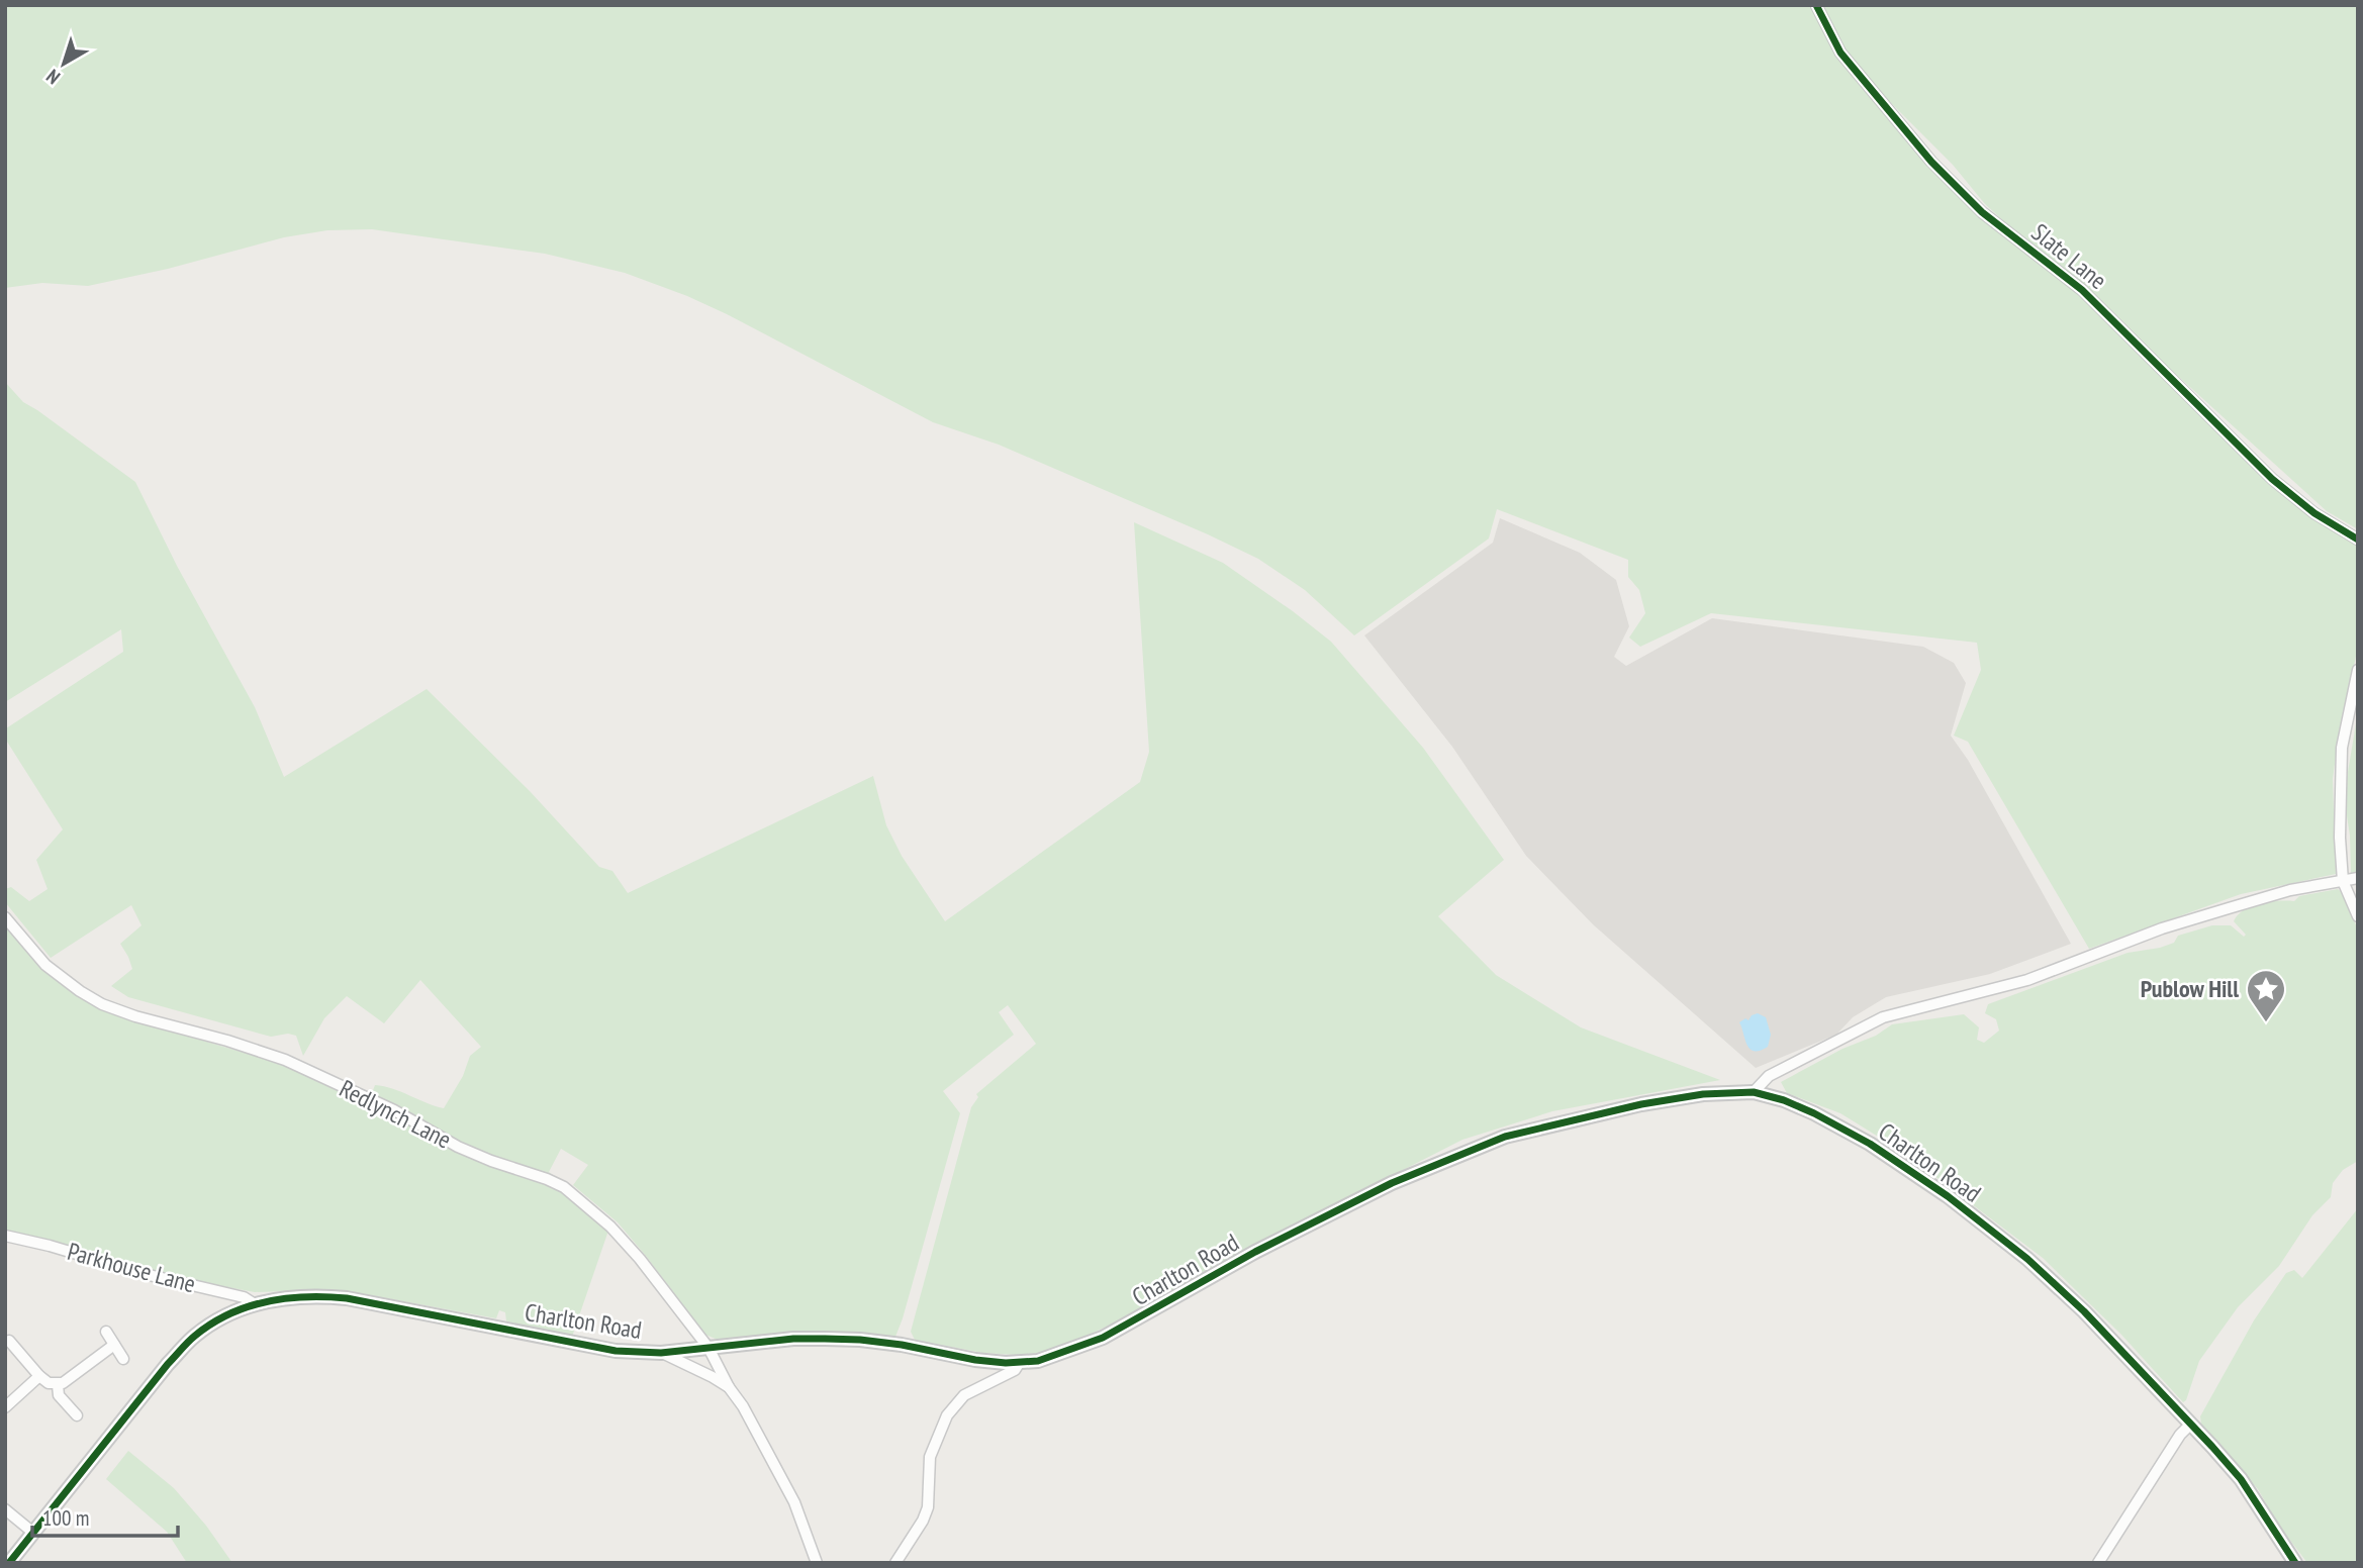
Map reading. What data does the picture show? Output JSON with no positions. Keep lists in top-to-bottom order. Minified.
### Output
{"streets":{"street":["Slate Lane","Redlynch Lane","Charlton Road","Parkhouse Lane"]},"crossings":[["Redlynch Lane","Charlton Road"],["Charlton Road","Parkhouse Lane"]],"places":{"place":["Publow Hill"]},"scale_bar":"100 m","north":"bottom left"}
